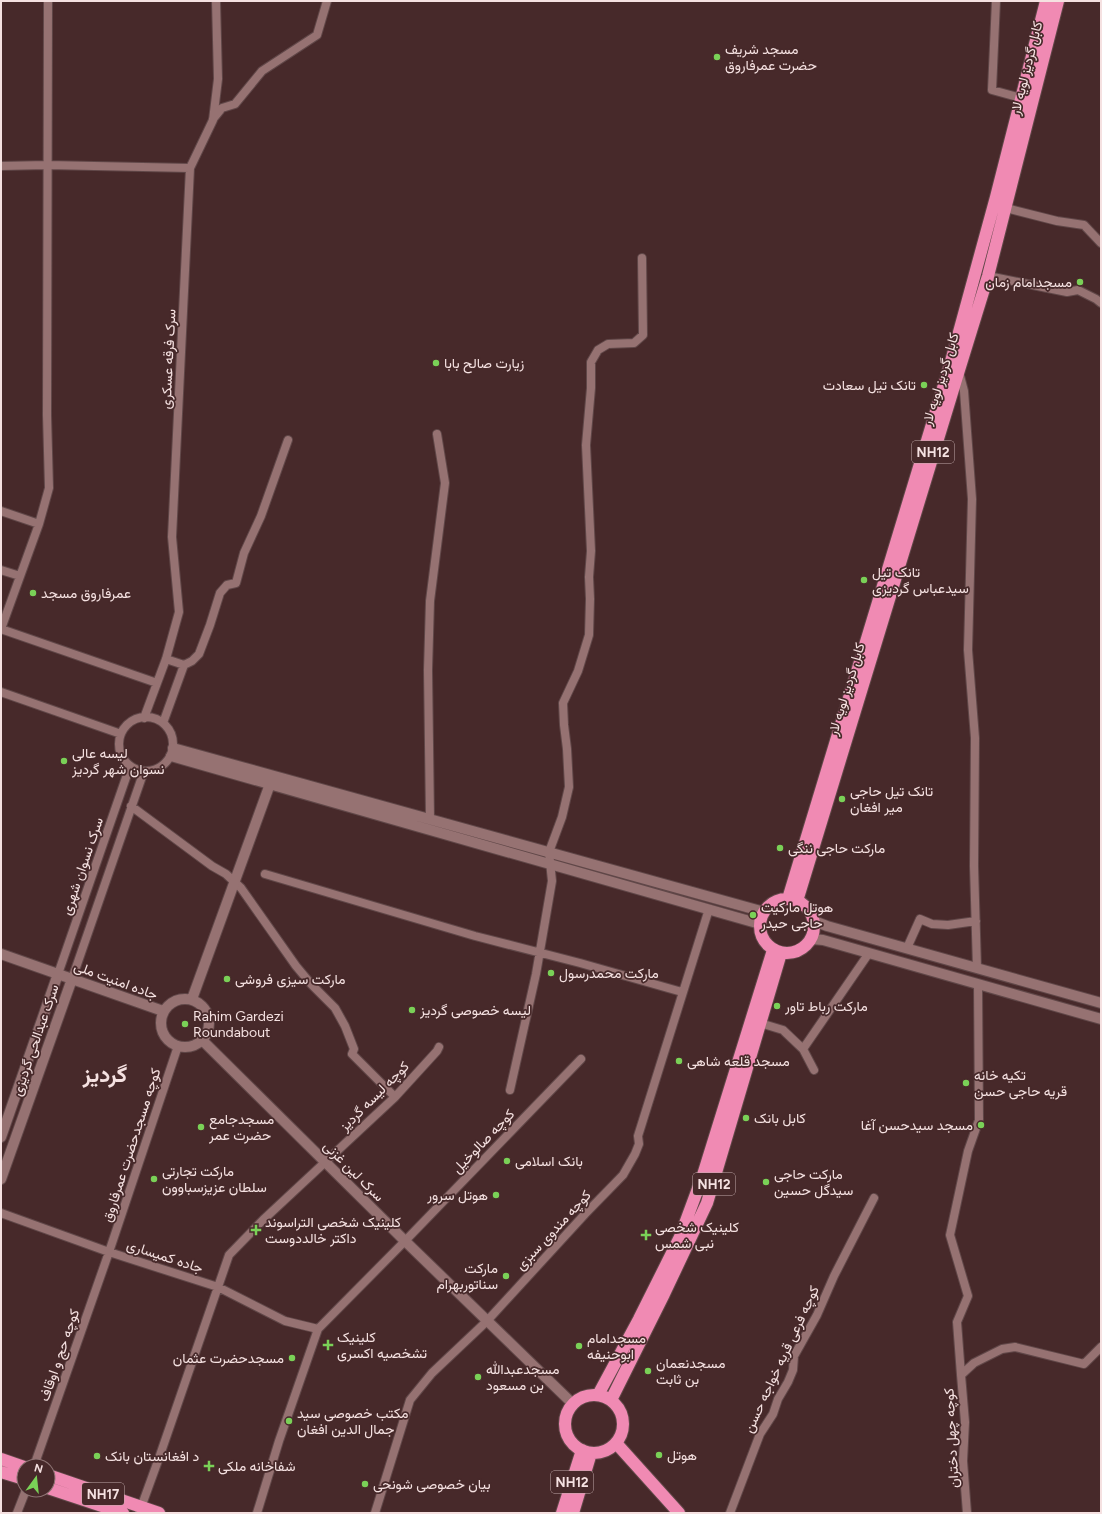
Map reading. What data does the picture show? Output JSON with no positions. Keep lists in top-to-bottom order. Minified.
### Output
{"streets":{"highway":["کابل گردیز لویه لار","NH12","NH17"],"street":["سرک فرقه عسکری","سرک نسوان شهری","جاده امنیت ملی","سرک عبدالحی گردیزی","کوچه لیسه گردیز","کوچه صالوخیل","کوچه مسجدحضرت عمرفاروق","سرک لین غزنی","کوچه مندوی سبزی","جاده کمیساری","کوچه حج و اوقاف","کوچه فرعی قریه خواجه حسن","کوچه چهل دختران"]},"crossings":[["کابل گردیز لویه لار","NH12"],["سرک فرقه عسکری","سرک نسوان شهری"],["NH12","سرک لین غزنی"],["سرک نسوان شهری","جاده امنیت ملی"],["سرک نسوان شهری","سرک عبدالحی گردیزی"],["جاده امنیت ملی","سرک عبدالحی گردیزی"],["جاده امنیت ملی","کوچه مسجدحضرت عمرفاروق"],["جاده امنیت ملی","سرک لین غزنی"],["کوچه لیسه گردیز","سرک لین غزنی"],["کوچه لیسه گردیز","جاده کمیساری"],["کوچه لیسه گردیز","NH17"],["کوچه صالوخیل","سرک لین غزنی"],["کوچه صالوخیل","جاده کمیساری"],["کوچه مسجدحضرت عمرفاروق","سرک لین غزنی"],["کوچه مسجدحضرت عمرفاروق","جاده کمیساری"],["کوچه مسجدحضرت عمرفاروق","کوچه حج و اوقاف"],["سرک لین غزنی","کوچه مندوی سبزی"],["جاده کمیساری","کوچه حج و اوقاف"]],"districts":["گردیز"],"places":{"other":["مسجد شریف حضرت عمرفاروق","مسجدامام زمان","زیارت صالح بابا","تانک تیل سعادت","تانک تیل سیدعباس گردیزی","عمرفاروق مسجد","لیسه عالی نسوان شهر گردیز","تانک تیل حاجی میر افغان","مارکت حاجی ننگی","هوتل مارکیت حاجی حیدر","مارکت محمدرسول","مارکت سیزی فروشی","مارکت رباط تاور","لیسه خصوصی گردیز","Rahim Gardezi Roundabout","مسجد قلعه شاهی","تکیه خانه قریه حاجی حسن","کابل بانک","مسجد سیدحسن آغا","مسجدجامع حضرت عمر","بانک اسلامی","مارکت تجارتی سلطان عزیزسباوون","مارکت حاجی سیدگل حسین","هوتل سرور","مارکت سناتوربهرام","مسجدامام ابوحنیفه","مسجدحضرت عثمان","مسجدنعمان بن ثابت","مسجدعبدالله بن مسعود","مکتب خصوصی سید جمال الدین افغان","هوتل","د افغانستان بانک","بیان خصوصی شونحی"],"health":["کلینیک شخصی التراسوند داکتر خالددوست","کلینیک شخصی نبی شمس","کلینیک تشخصیه اکسری","شفاخانه ملکی"]},"north":"top"}
